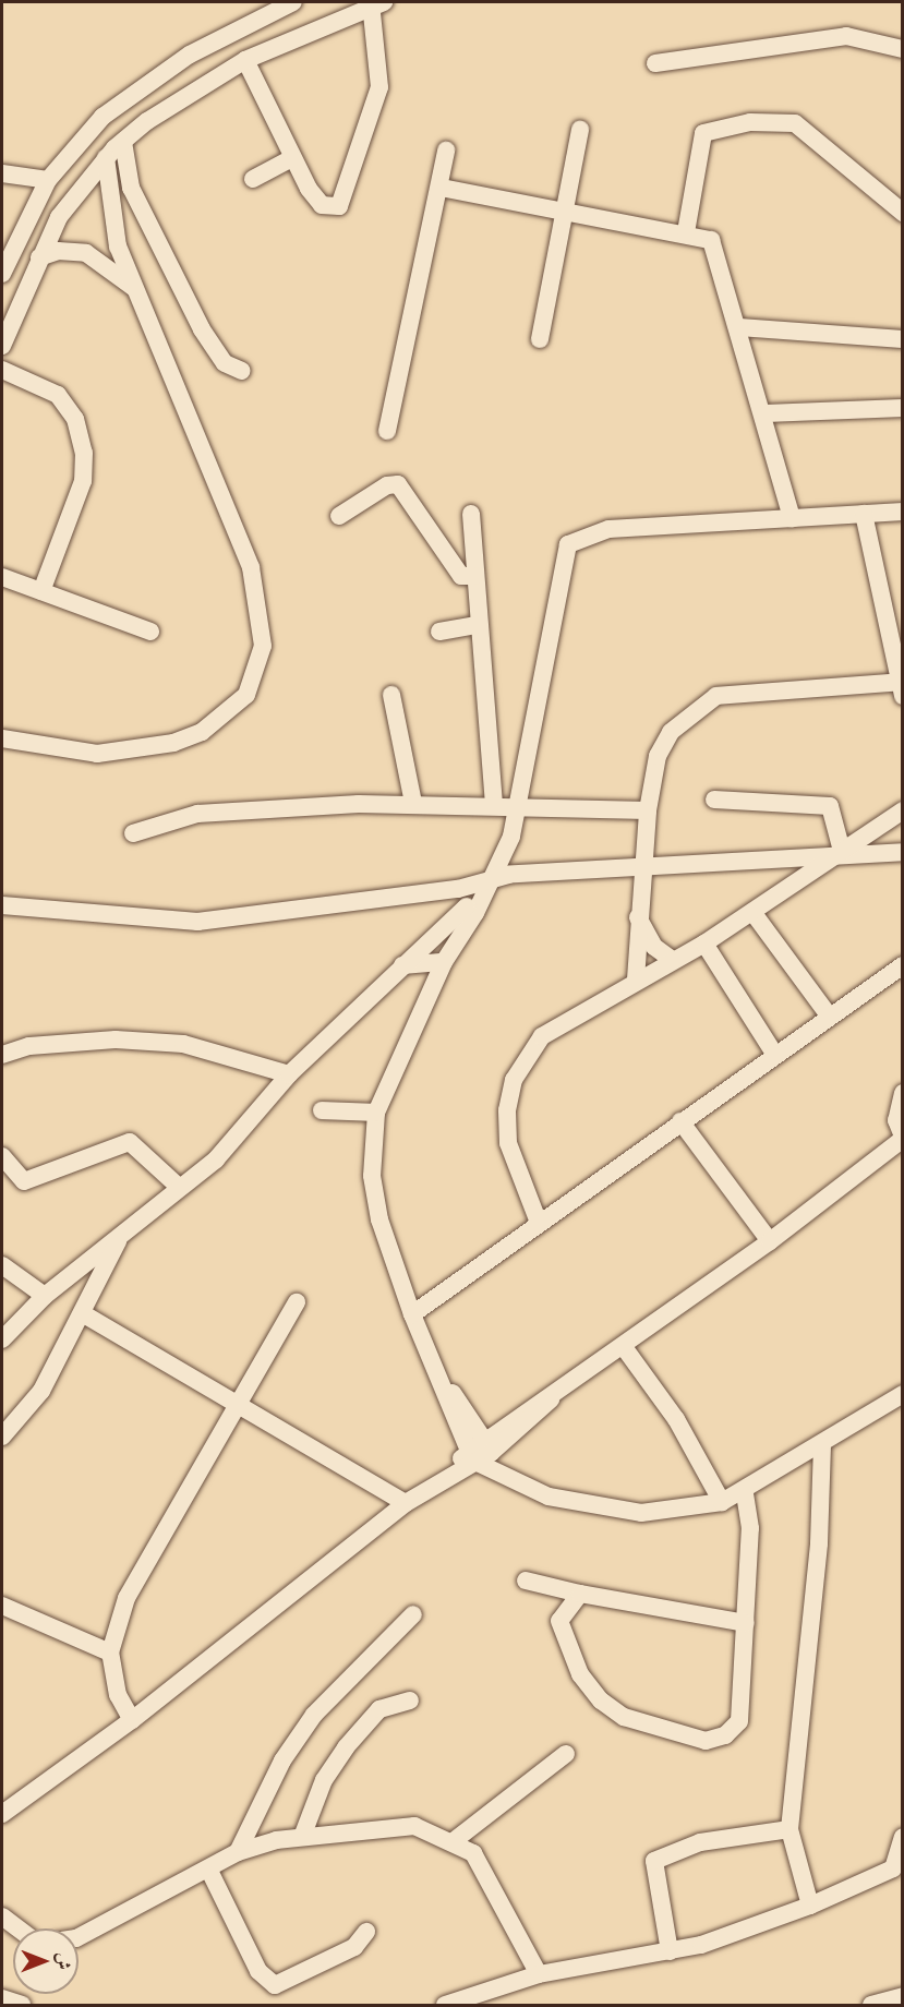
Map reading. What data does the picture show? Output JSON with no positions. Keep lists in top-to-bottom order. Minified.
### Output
{"north":"right"}
